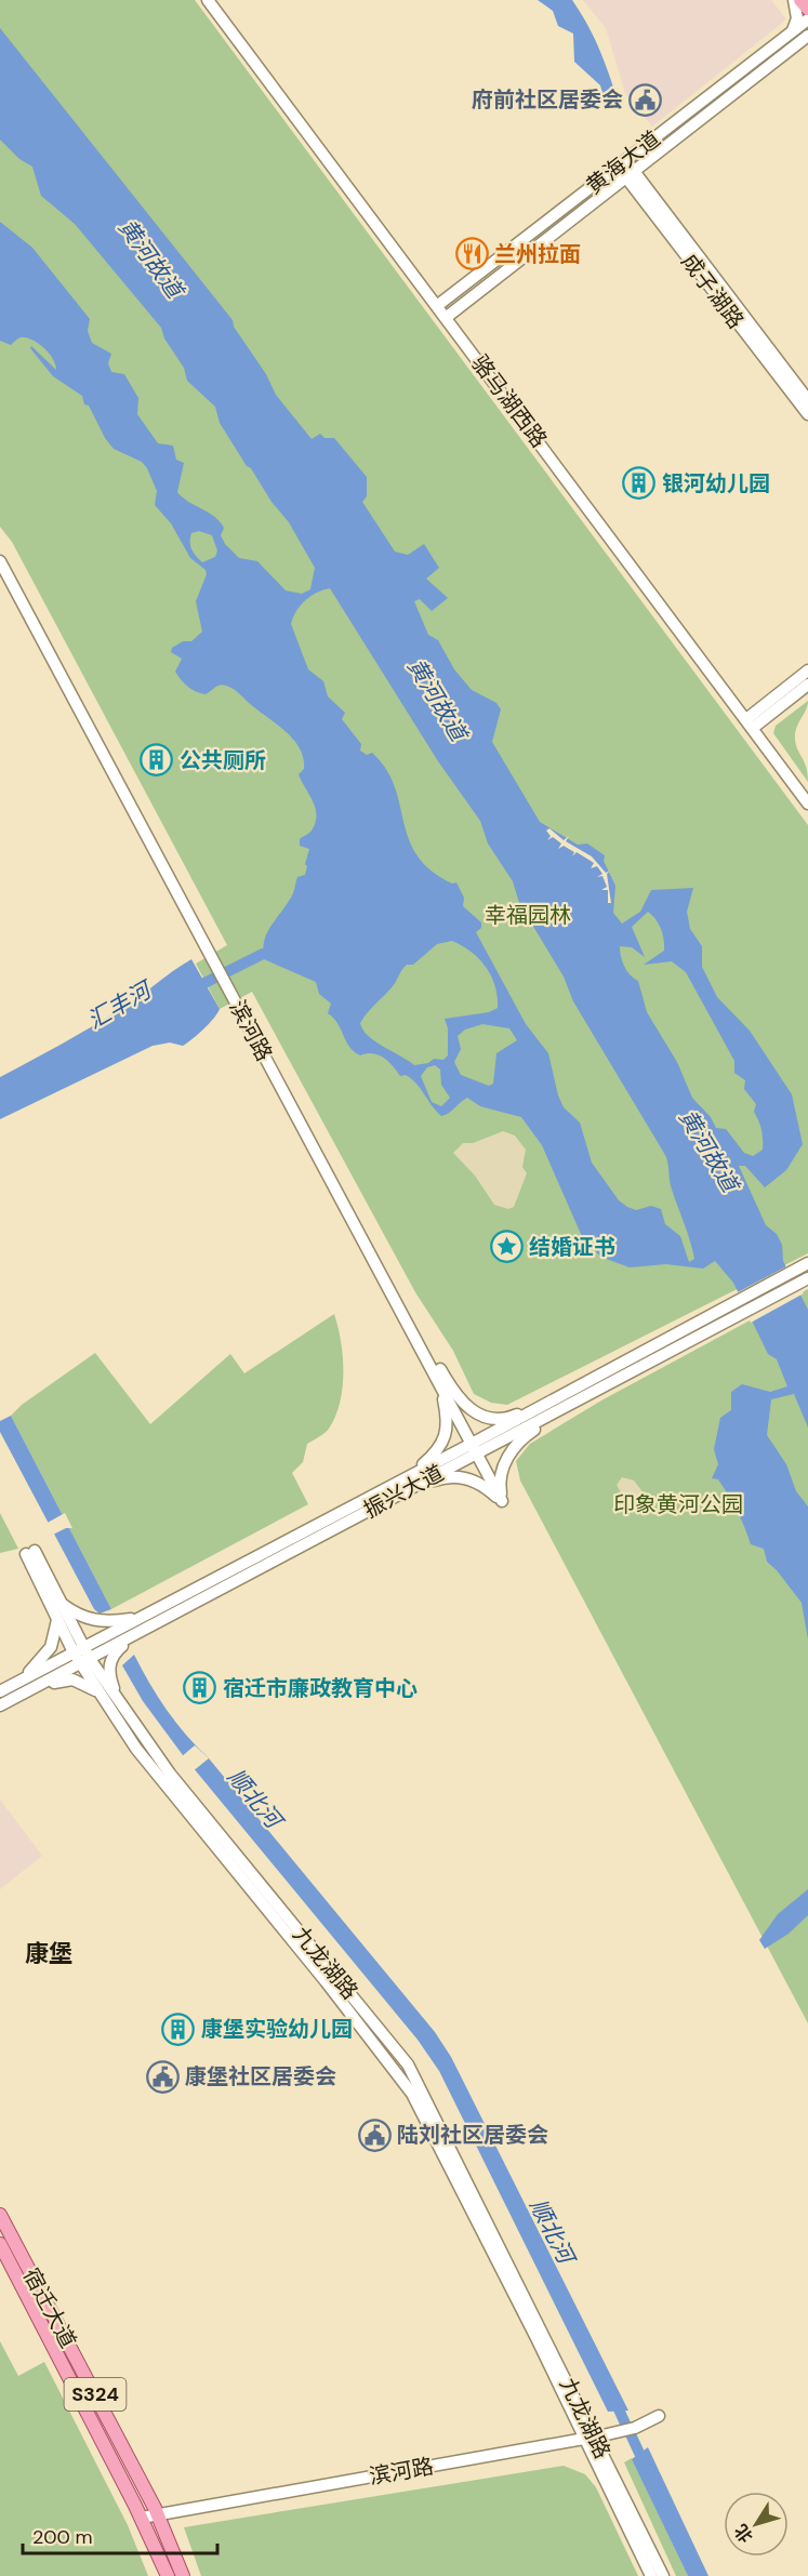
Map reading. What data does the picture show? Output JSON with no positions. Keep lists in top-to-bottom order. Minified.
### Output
{"streets":{"main road":["宿迁大道","S324"],"street":["黄海大道","成子湖路","骆马湖西路","滨河路","振兴大道","九龙湖路"]},"crossings":[["黄海大道","成子湖路"],["黄海大道","骆马湖西路"],["滨河路","振兴大道"],["滨河路","九龙湖路"],["滨河路","宿迁大道"],["振兴大道","九龙湖路"]],"districts":["康堡"],"water":["黄河故道","汇丰河","顺北河"],"parks":["幸福园林","印象黄河公园"],"places":{"public building":["府前社区居委会","康堡社区居委会","陆刘社区居委会"],"restaurant":["兰州拉面"],"building":["银河幼儿园","公共厕所","宿迁市廉政教育中心","康堡实验幼儿园"],"place":["结婚证书"]},"scale_bar":"200 m","north":"bottom left"}
